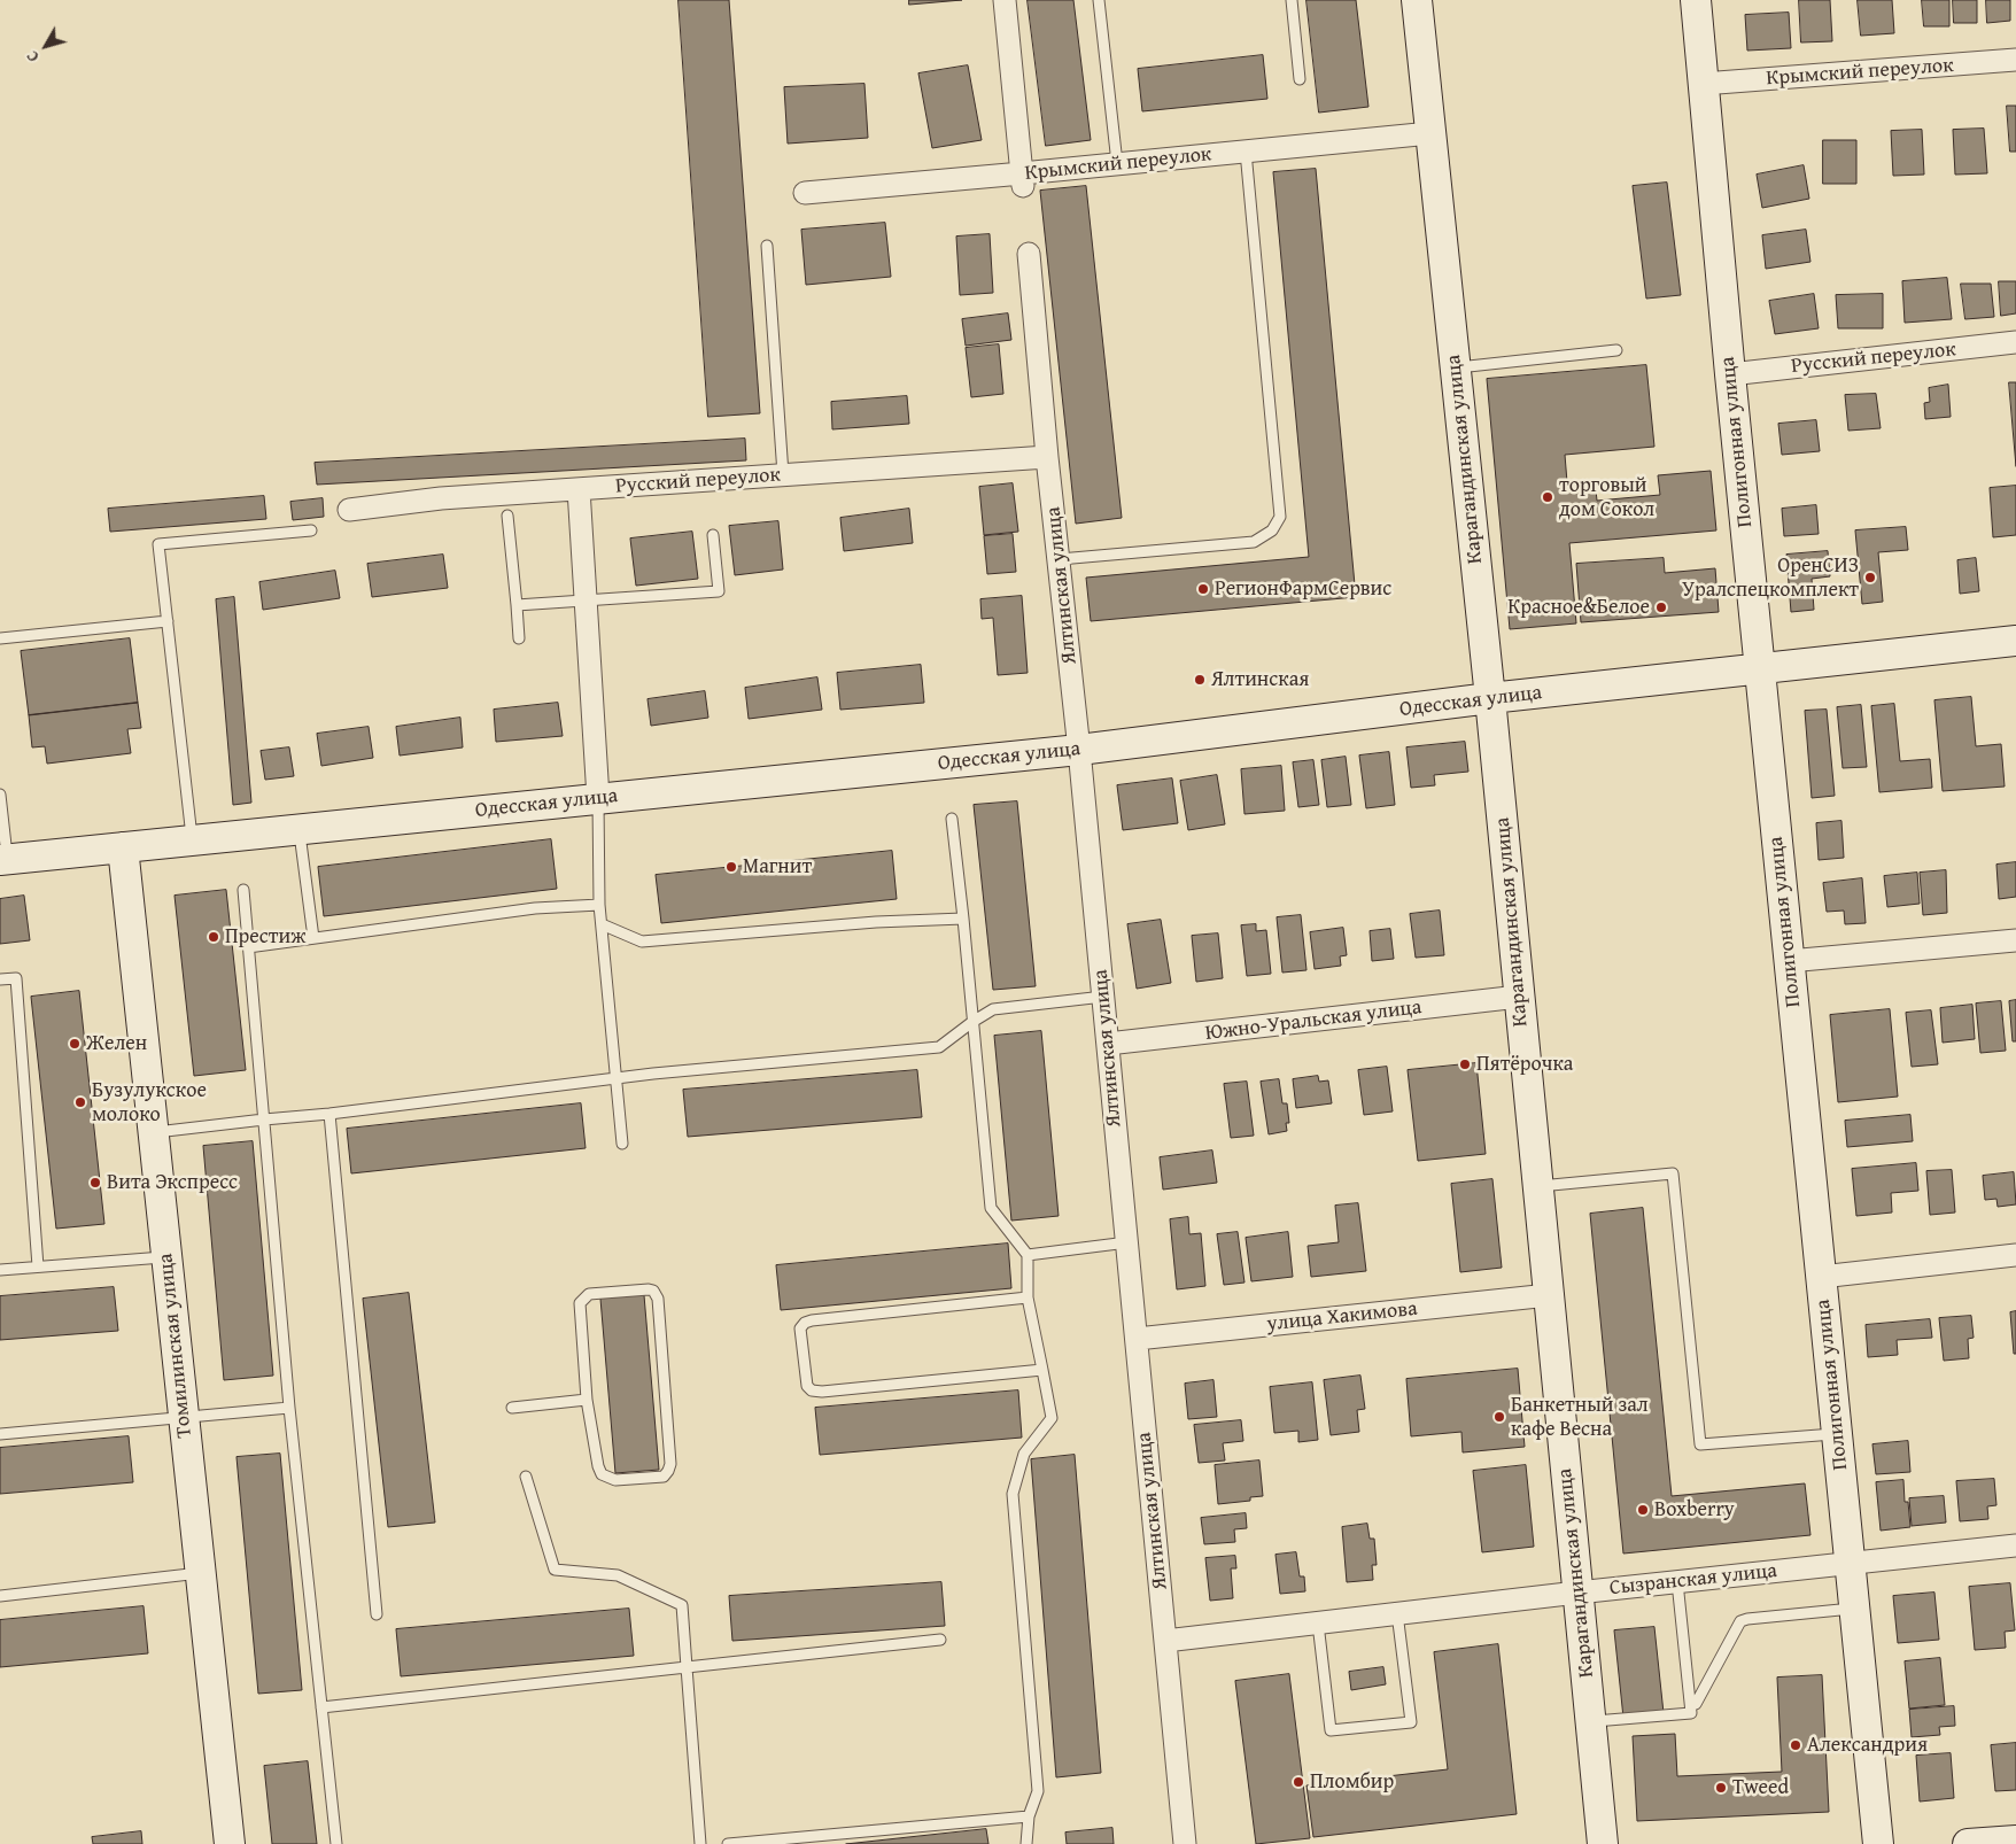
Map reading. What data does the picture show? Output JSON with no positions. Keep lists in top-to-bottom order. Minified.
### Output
{"streets":{"main road":["Полигонная улица","Карагандинская улица","Одесская улица","Томилинская улица"],"street":["Крымский переулок","Русский переулок","Ялтинская улица","Южно-Уральская улица","улица Хакимова","Сызранская улица"]},"crossings":[["Крымский переулок","Полигонная улица"],["Крымский переулок","Карагандинская улица"],["Русский переулок","Полигонная улица"],["Русский переулок","Ялтинская улица"],["Полигонная улица","Одесская улица"],["Полигонная улица","Сызранская улица"],["Карагандинская улица","Одесская улица"],["Карагандинская улица","Южно-Уральская улица"],["Карагандинская улица","улица Хакимова"],["Карагандинская улица","Сызранская улица"],["Ялтинская улица","Одесская улица"],["Ялтинская улица","Южно-Уральская улица"],["Ялтинская улица","улица Хакимова"],["Ялтинская улица","Сызранская улица"],["Одесская улица","Томилинская улица"]],"places":["торговый дом Сокол","ОренСИЗ Уралспецкомплект","РегионФармСервис","Красное&Белое","Ялтинская","Магнит","Престиж","Желен","Пятёрочка","Бузулукское молоко","Вита Экспресс","Банкетный зал кафе Весна","Boxberry","Александрия","Пломбир","Tweed"],"north":"bottom left"}
